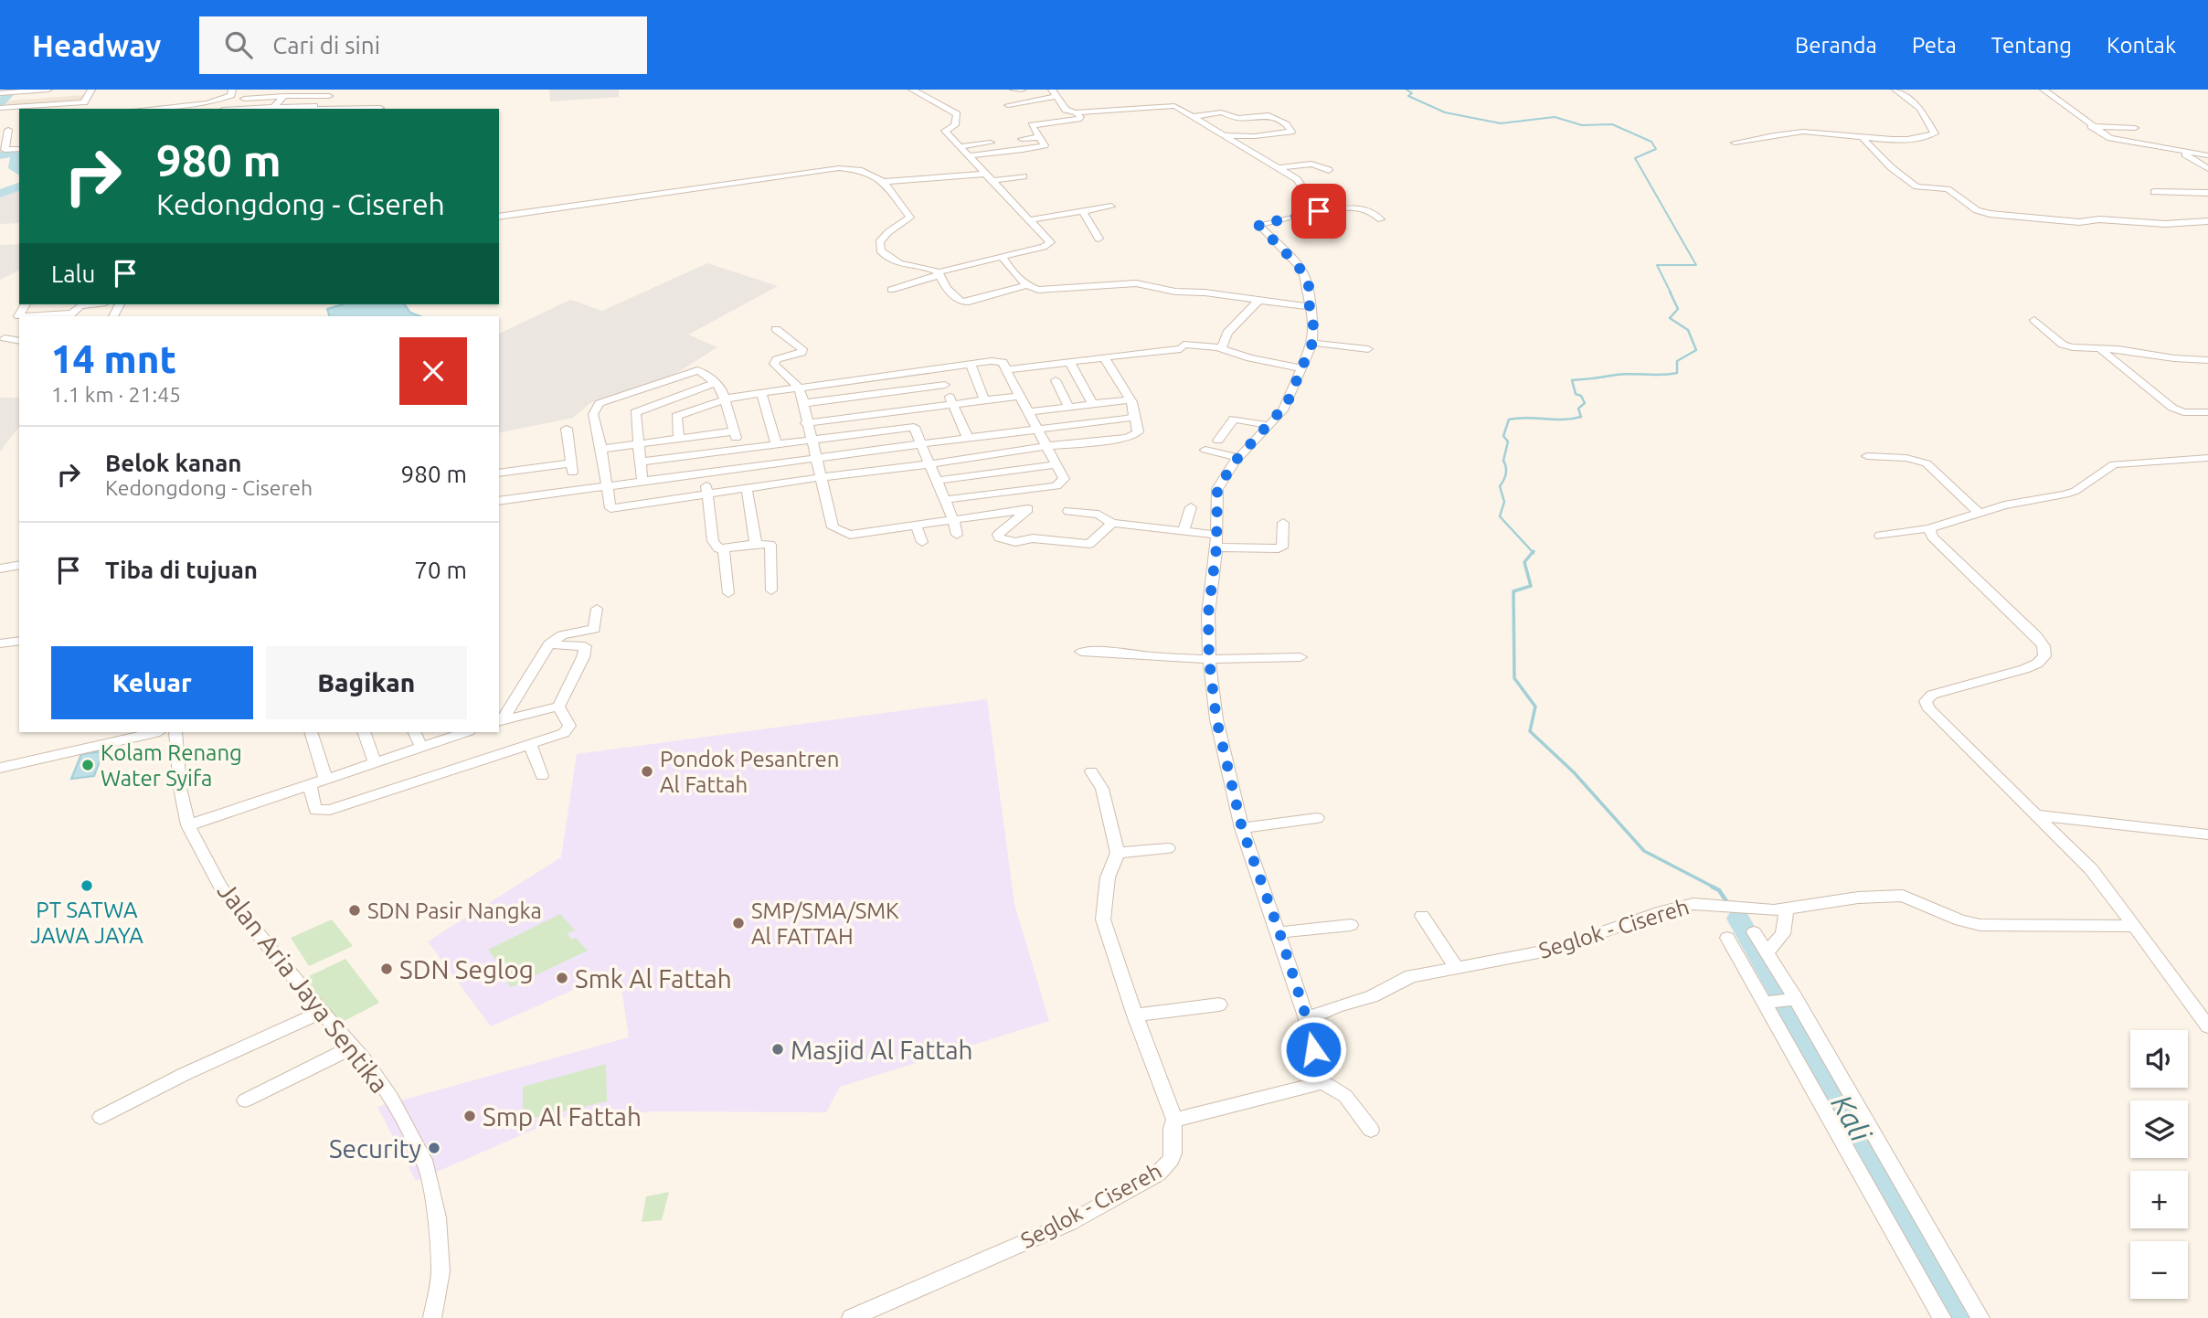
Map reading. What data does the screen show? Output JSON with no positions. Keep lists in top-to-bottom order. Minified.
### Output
{"streets":{"street":["Seglok - Cisereh","Jalan Aria Jaya Sentika"]},"water":["Kali"],"places":["Kolam Renang Water Syifa","Pondok Pesantren Al Fattah","PT SATWA JAWA JAYA","SDN Pasir Nangka","SMP/SMA/SMK Al FATTAH","SDN Seglog","Smk Al Fattah","Masjid Al Fattah","Smp Al Fattah","Security"],"page":{"header":"Headway","search":"Cari di sini","nav":["Beranda","Peta","Tentang","Kontak"],"turn":["980 m","Kedongdong - Cisereh"],"then":"Lalu","heading":["14 mnt","1.1 km · 21:45"],"list":[{"name":"Belok kanan","note":"Kedongdong - Cisereh","value":"980 m"},{"name":"Tiba di tujuan","value":"70 m"}],"buttons":["Keluar","Bagikan"],"map_buttons":["+","−"]}}
